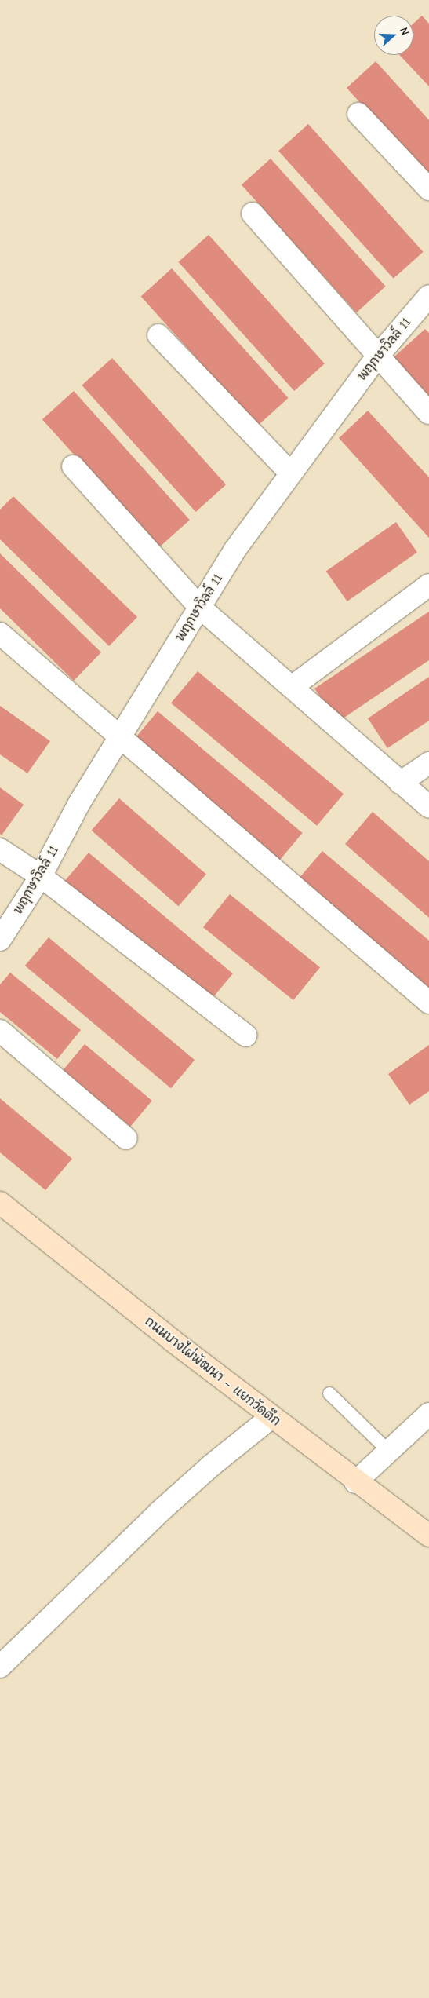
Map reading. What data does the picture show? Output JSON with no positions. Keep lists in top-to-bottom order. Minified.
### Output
{"streets":{"street":["พฤกษาวิลล์ 11","ถนนบางไผ่พัฒนา – แยกวัดตึก"]},"north":"right"}
